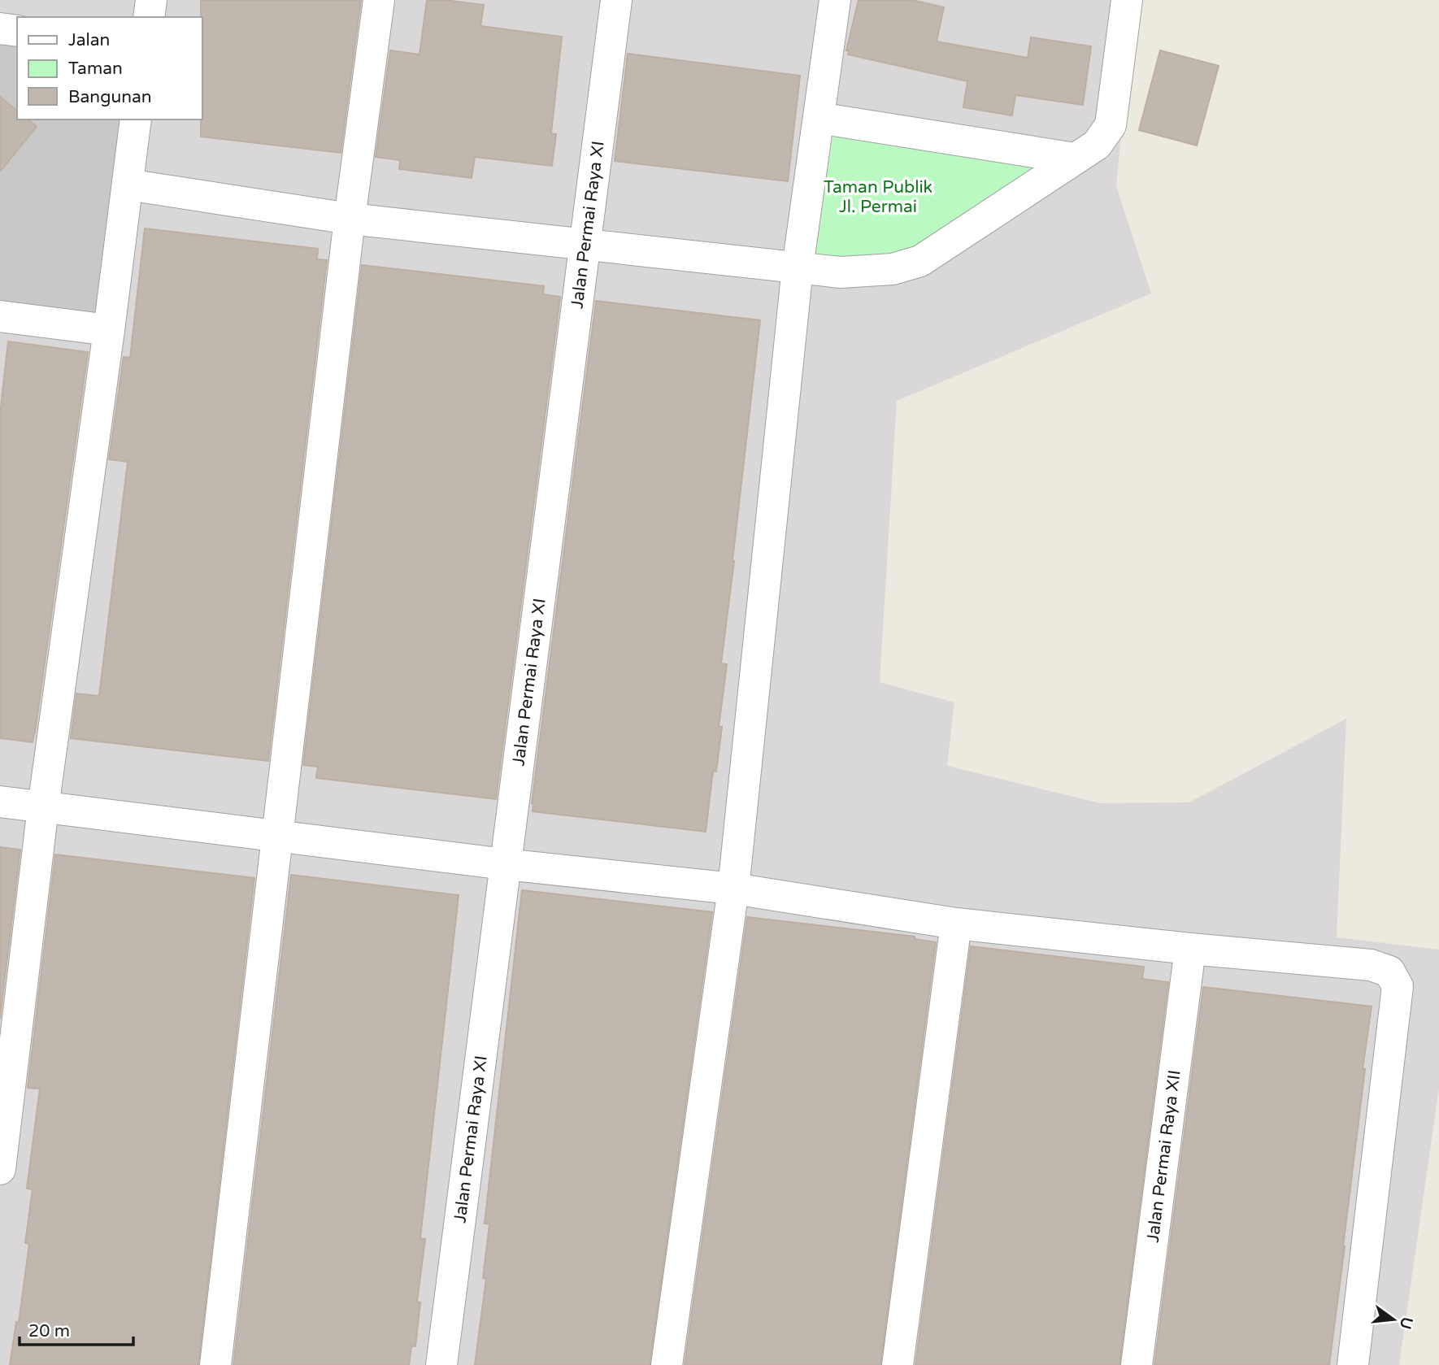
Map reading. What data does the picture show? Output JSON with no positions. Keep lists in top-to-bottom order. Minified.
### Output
{"streets":{"street":["Jalan Permai Raya XI","Jalan Permai Raya XII"]},"parks":["Taman Publik Jl. Permai"],"legend":["Jalan","Taman","Bangunan"],"scale_bar":"20 m","north":"right"}
